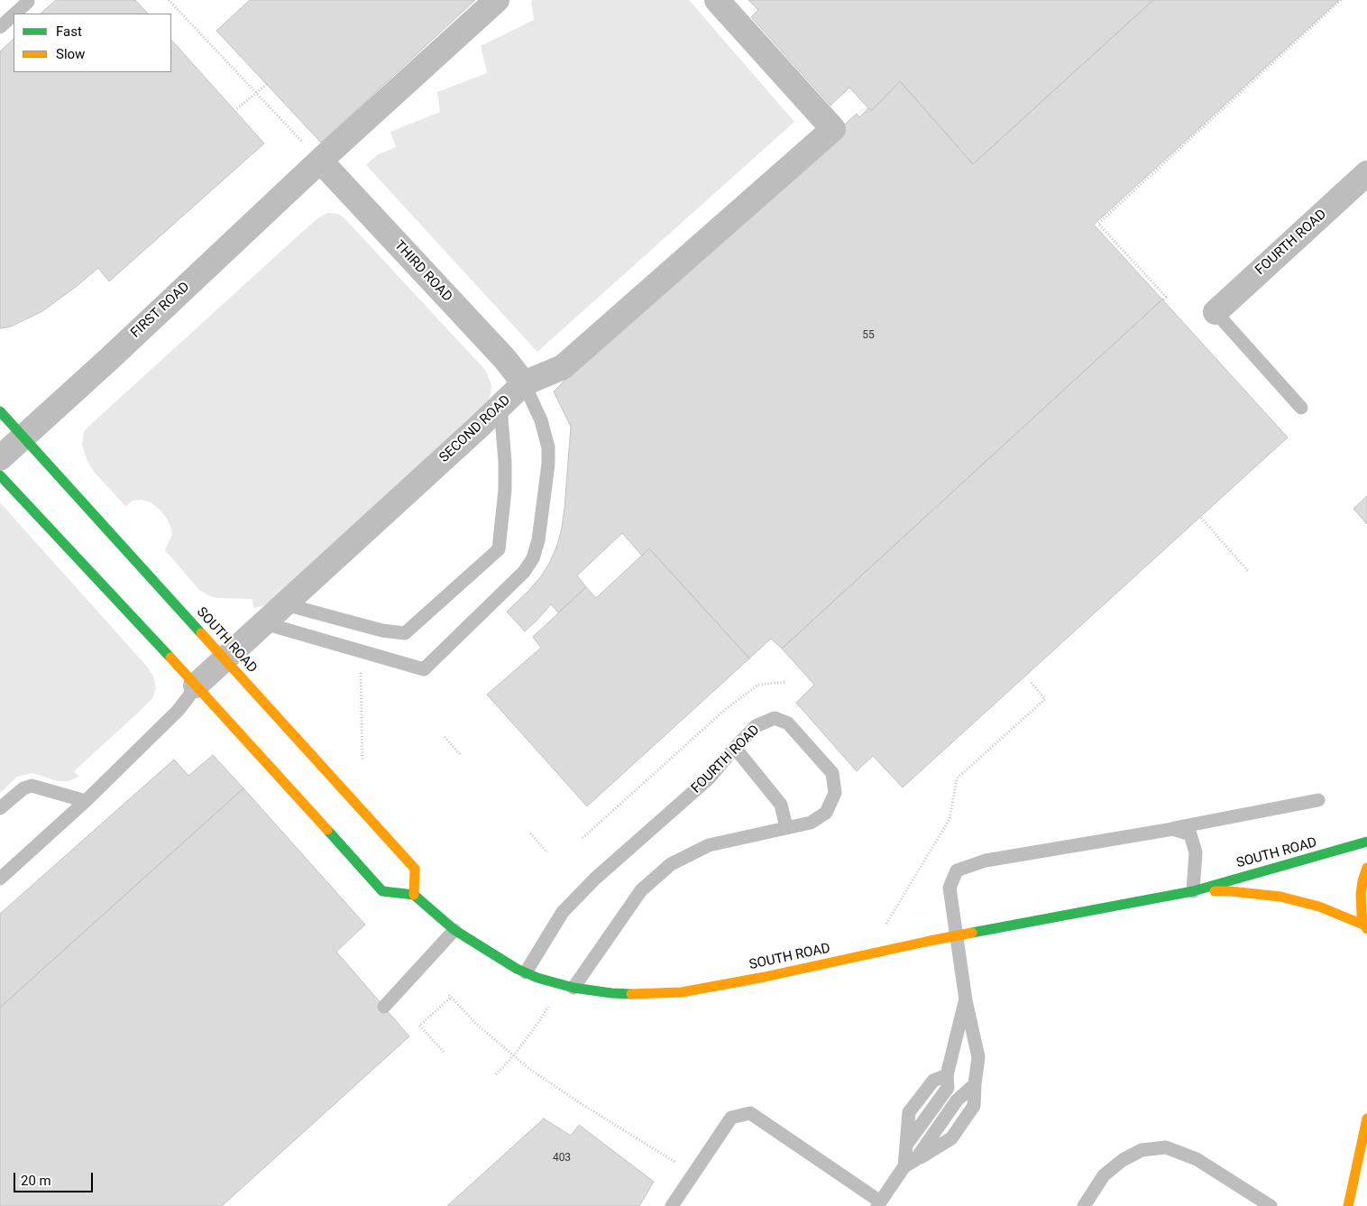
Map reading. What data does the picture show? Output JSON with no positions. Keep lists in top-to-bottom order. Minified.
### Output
{"streets":{"street":["FOURTH ROAD","THIRD ROAD","FIRST ROAD","SECOND ROAD","SOUTH ROAD"]},"crossings":[["FOURTH ROAD","SOUTH ROAD"],["THIRD ROAD","FIRST ROAD"],["THIRD ROAD","SECOND ROAD"],["FIRST ROAD","SOUTH ROAD"],["SECOND ROAD","SOUTH ROAD"]],"house_numbers":["55","403"],"legend":["Fast","Slow"],"scale_bar":"20 m"}
